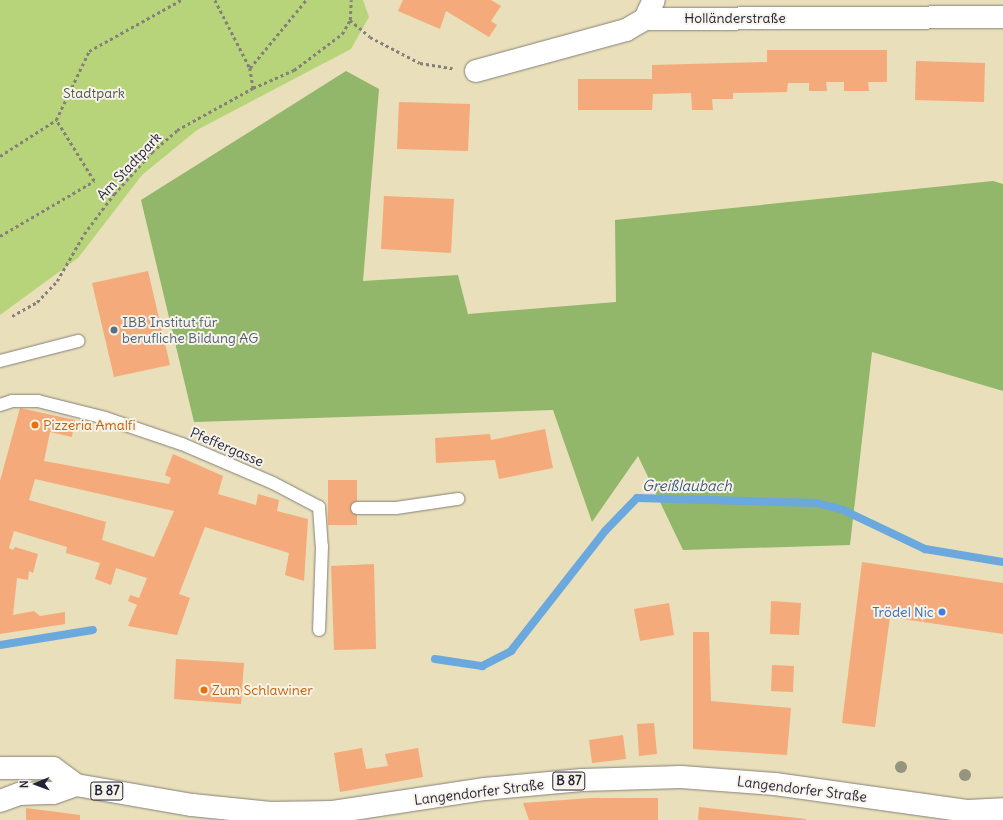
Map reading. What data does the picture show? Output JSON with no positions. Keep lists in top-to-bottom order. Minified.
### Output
{"streets":{"main road":["Holländerstraße","B 87","Langendorfer Straße"],"lane":["Pfeffergasse"],"path":["Am Stadtpark"]},"water":["Greißlaubach"],"parks":["Stadtpark"],"places":["IBB Institut für berufliche Bildung AG","Pizzeria Amalfi","Trödel Nic","Zum Schlawiner"],"north":"left"}
